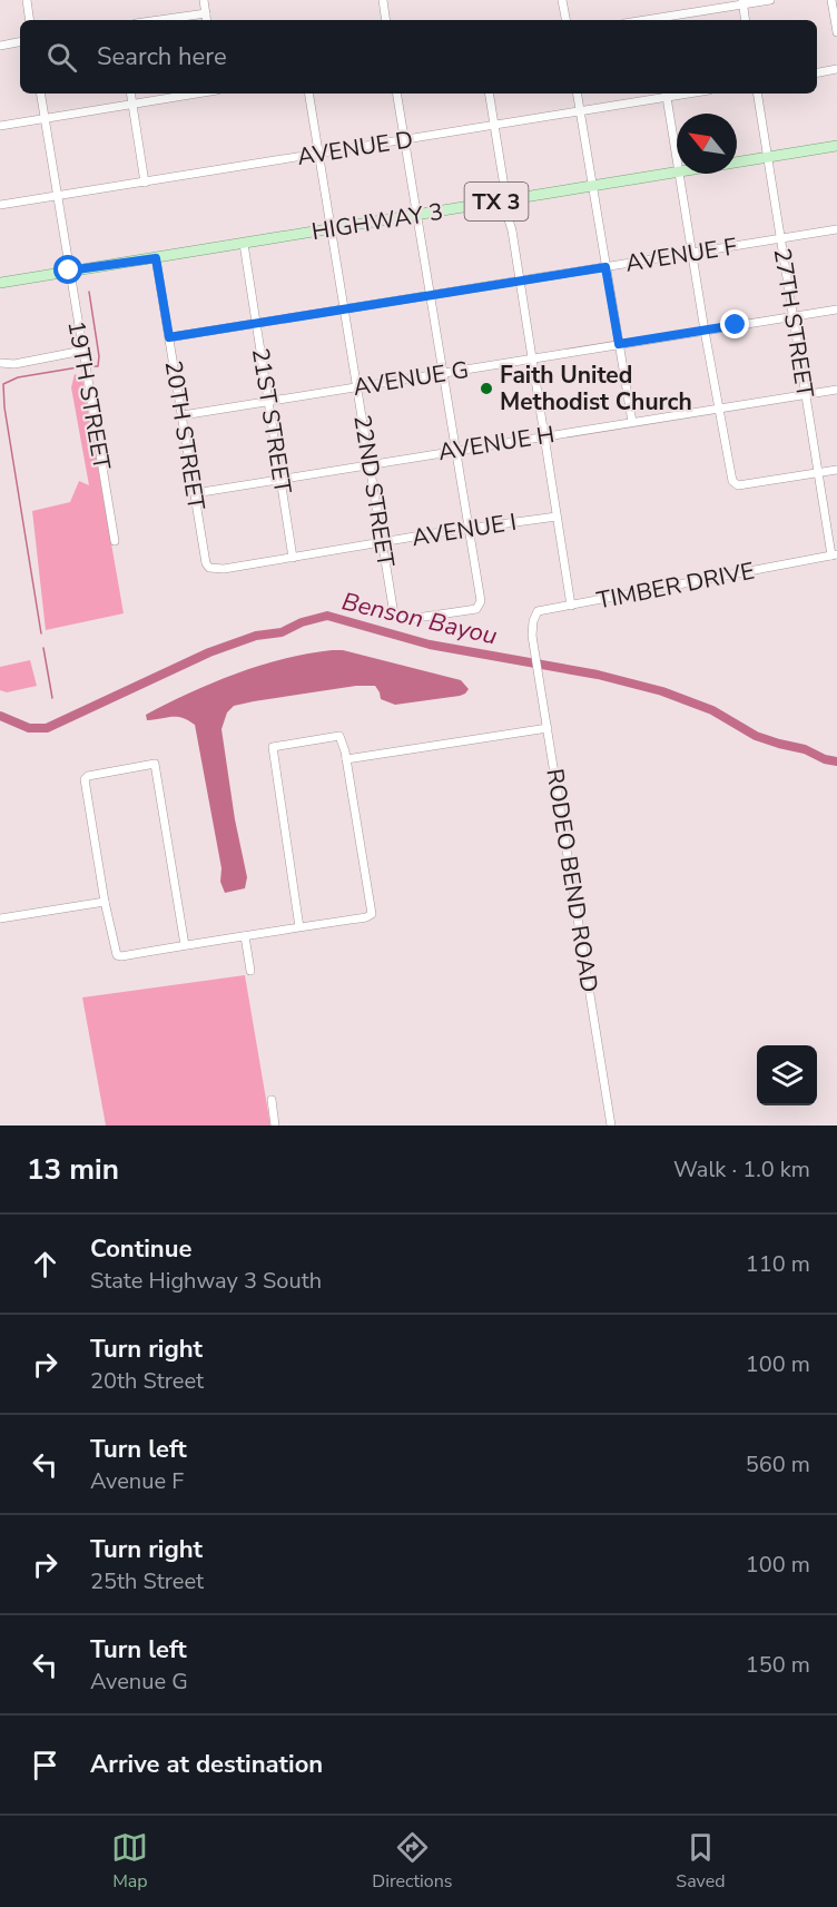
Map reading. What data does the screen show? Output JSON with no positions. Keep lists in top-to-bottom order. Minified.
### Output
{"streets":{"main road":["TX 3","HIGHWAY 3"],"street":["AVENUE D","AVENUE F","27TH STREET","AVENUE G","19TH STREET","21ST STREET","20TH STREET","AVENUE H","22ND STREET","AVENUE I","TIMBER DRIVE","RODEO BEND ROAD"]},"crossings":[["AVENUE D","19TH STREET"],["AVENUE D","22ND STREET"],["TX 3","HIGHWAY 3"],["TX 3","19TH STREET"],["TX 3","20TH STREET"],["HIGHWAY 3","27TH STREET"],["HIGHWAY 3","21ST STREET"],["HIGHWAY 3","20TH STREET"],["HIGHWAY 3","22ND STREET"],["AVENUE F","27TH STREET"],["AVENUE F","21ST STREET"],["AVENUE F","20TH STREET"],["AVENUE F","22ND STREET"],["27TH STREET","AVENUE G"],["27TH STREET","AVENUE H"],["27TH STREET","TIMBER DRIVE"],["AVENUE G","21ST STREET"],["AVENUE G","20TH STREET"],["AVENUE G","22ND STREET"],["21ST STREET","AVENUE H"],["21ST STREET","AVENUE I"],["20TH STREET","AVENUE H"],["20TH STREET","AVENUE I"],["AVENUE H","22ND STREET"],["22ND STREET","AVENUE I"],["TIMBER DRIVE","RODEO BEND ROAD"]],"water":["Benson Bayou"],"places":["Faith United Methodist Church"],"north":"top left","page":{"search":"Search here","heading":["13 min","Walk · 1.0 km"],"list":[["Continue","State Highway 3 South","110 m"],["Turn right","20th Street","100 m"],["Turn left","Avenue F","560 m"],["Turn right","25th Street","100 m"],["Turn left","Avenue G","150 m"],"Arrive at destination"],"nav":["Map","Directions","Saved"]}}
